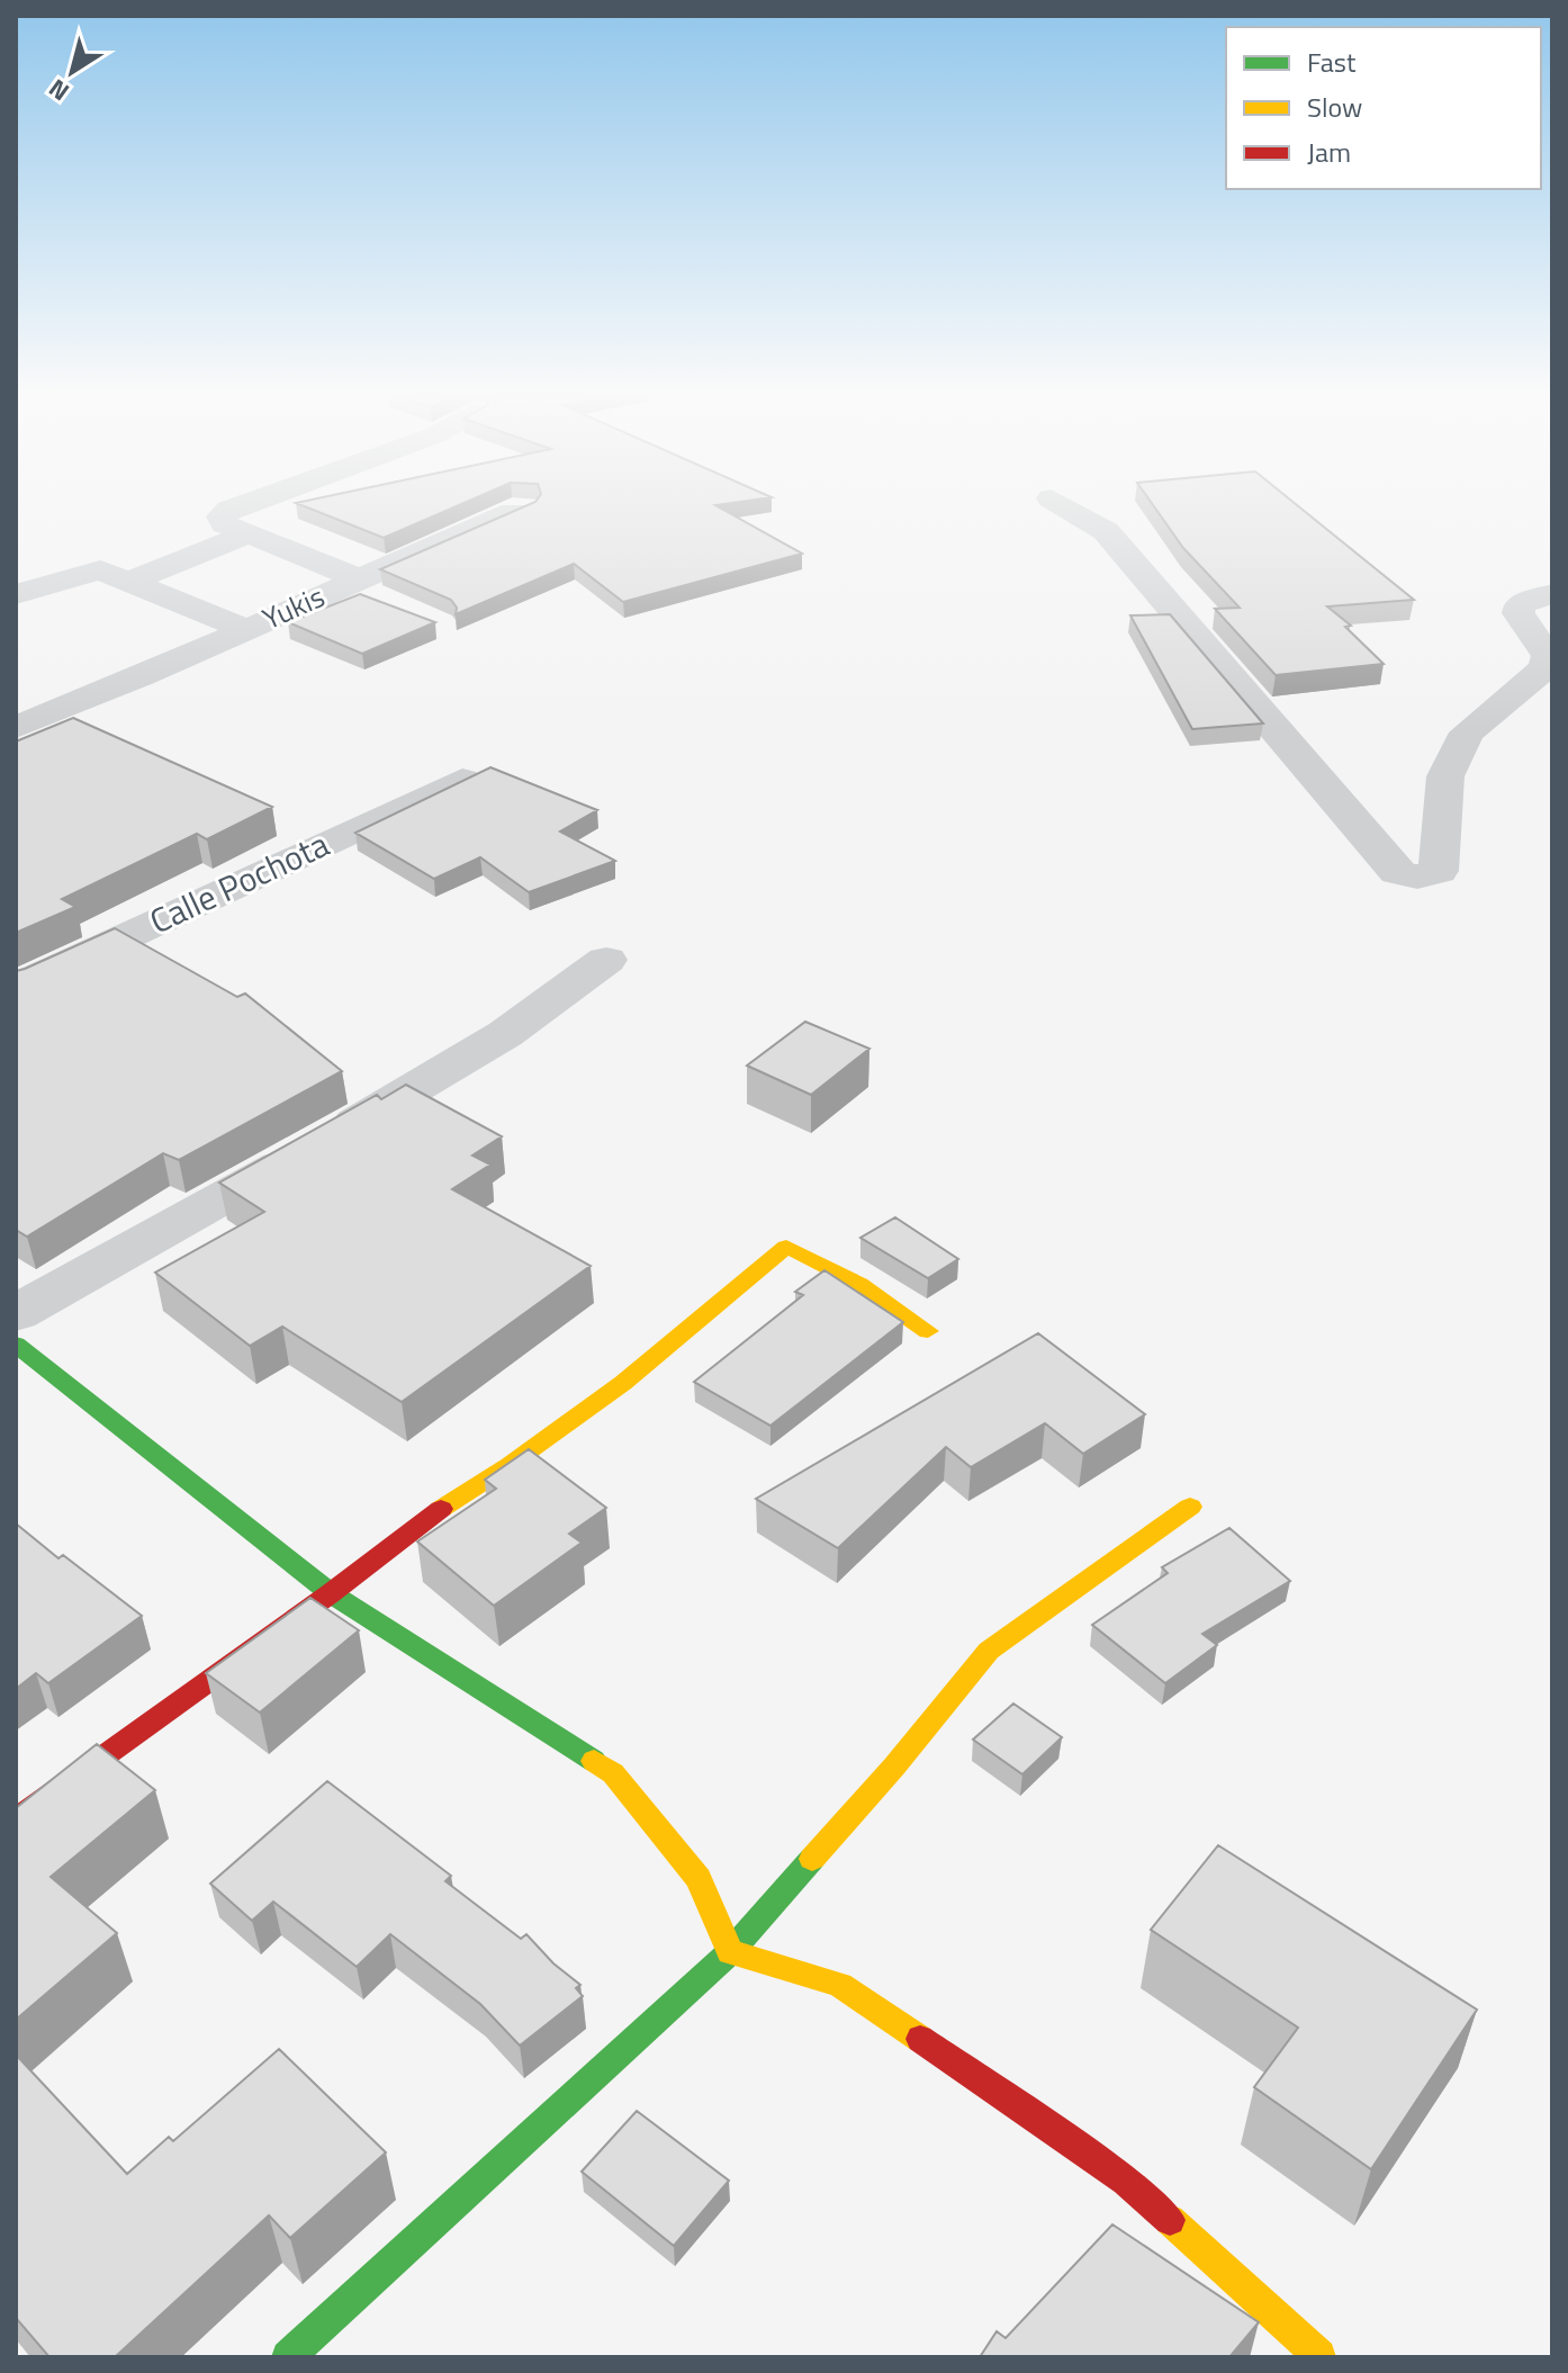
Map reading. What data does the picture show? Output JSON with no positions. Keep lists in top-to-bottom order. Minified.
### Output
{"streets":{"street":["Yukis","Calle Pochota"]},"legend":["Fast","Slow","Jam"],"north":"bottom left"}
